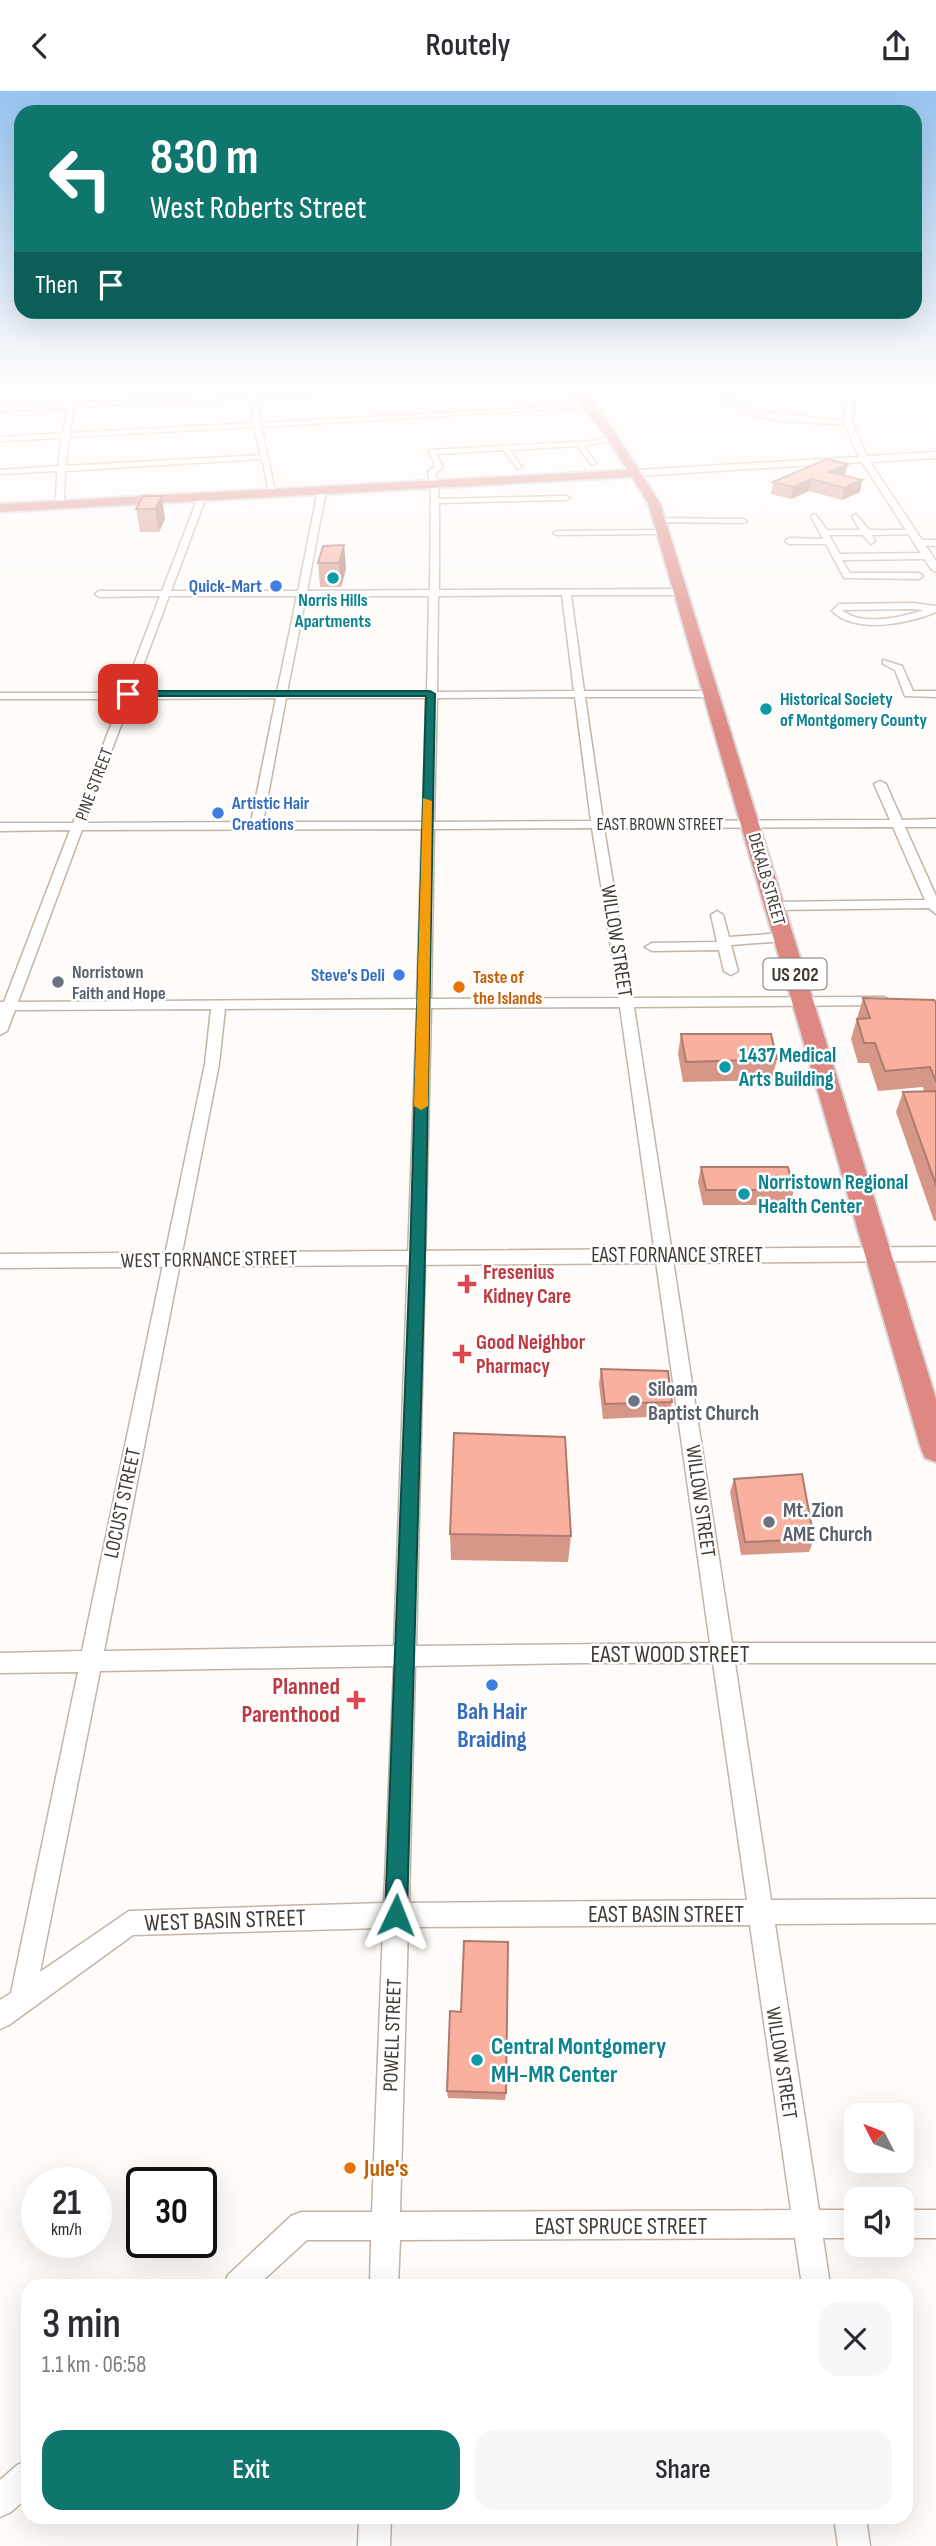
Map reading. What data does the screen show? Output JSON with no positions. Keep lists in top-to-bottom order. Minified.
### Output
{"streets":{"highway":["DEKALB STREET","US 202"],"street":["PINE STREET","EAST BROWN STREET","WILLOW STREET","EAST FORNANCE STREET","WEST FORNANCE STREET","LOCUST STREET","EAST WOOD STREET","EAST BASIN STREET","WEST BASIN STREET","POWELL STREET","EAST SPRUCE STREET"]},"crossings":[["PINE STREET","EAST BROWN STREET"],["EAST BROWN STREET","DEKALB STREET"],["EAST BROWN STREET","WILLOW STREET"],["EAST BROWN STREET","POWELL STREET"],["DEKALB STREET","EAST FORNANCE STREET"],["WILLOW STREET","EAST FORNANCE STREET"],["WILLOW STREET","EAST WOOD STREET"],["WILLOW STREET","EAST BASIN STREET"],["WILLOW STREET","EAST SPRUCE STREET"],["EAST FORNANCE STREET","WEST FORNANCE STREET"],["EAST FORNANCE STREET","POWELL STREET"],["WEST FORNANCE STREET","LOCUST STREET"],["WEST FORNANCE STREET","POWELL STREET"],["LOCUST STREET","EAST WOOD STREET"],["LOCUST STREET","WEST BASIN STREET"],["EAST WOOD STREET","POWELL STREET"],["EAST BASIN STREET","WEST BASIN STREET"],["EAST BASIN STREET","POWELL STREET"],["WEST BASIN STREET","POWELL STREET"],["POWELL STREET","EAST SPRUCE STREET"]],"places":{"other":["Norris Hills Apartments","Quick-Mart","Historical Society of Montgomery County","Artistic Hair Creations","Steve's Deli","Norristown Faith and Hope","Taste of the Islands","1437 Medical Arts Building","Norristown Regional Health Center","Siloam Baptist Church","Mt. Zion AME Church","Bah Hair Braiding","Central Montgomery MH-MR Center","Jule's"],"health":["Fresenius Kidney Care","Good Neighbor Pharmacy","Planned Parenthood"]},"north":"top left","page":{"header":"Routely","turn":["830 m","West Roberts Street"],"then":"Then","speed":"21 km/h","limit":"30","heading":["3 min","1.1 km · 06:58"],"buttons":["Exit","Share"]}}
